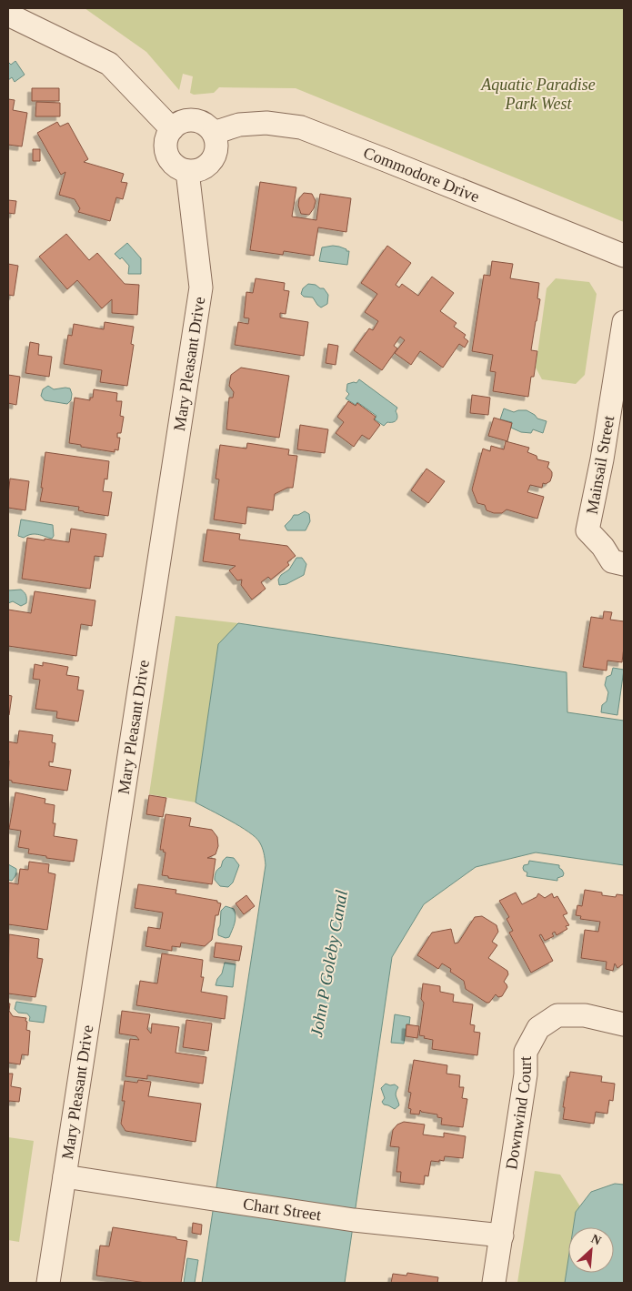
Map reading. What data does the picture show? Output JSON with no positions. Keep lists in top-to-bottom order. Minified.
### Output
{"streets":{"street":["Commodore Drive","Mary Pleasant Drive","Mainsail Street","Downwind Court","Chart Street"]},"crossings":[["Commodore Drive","Mary Pleasant Drive"],["Mary Pleasant Drive","Chart Street"],["Downwind Court","Chart Street"]],"water":["John P Goleby Canal"],"parks":["Aquatic Paradise Park West"],"north":"top right"}
